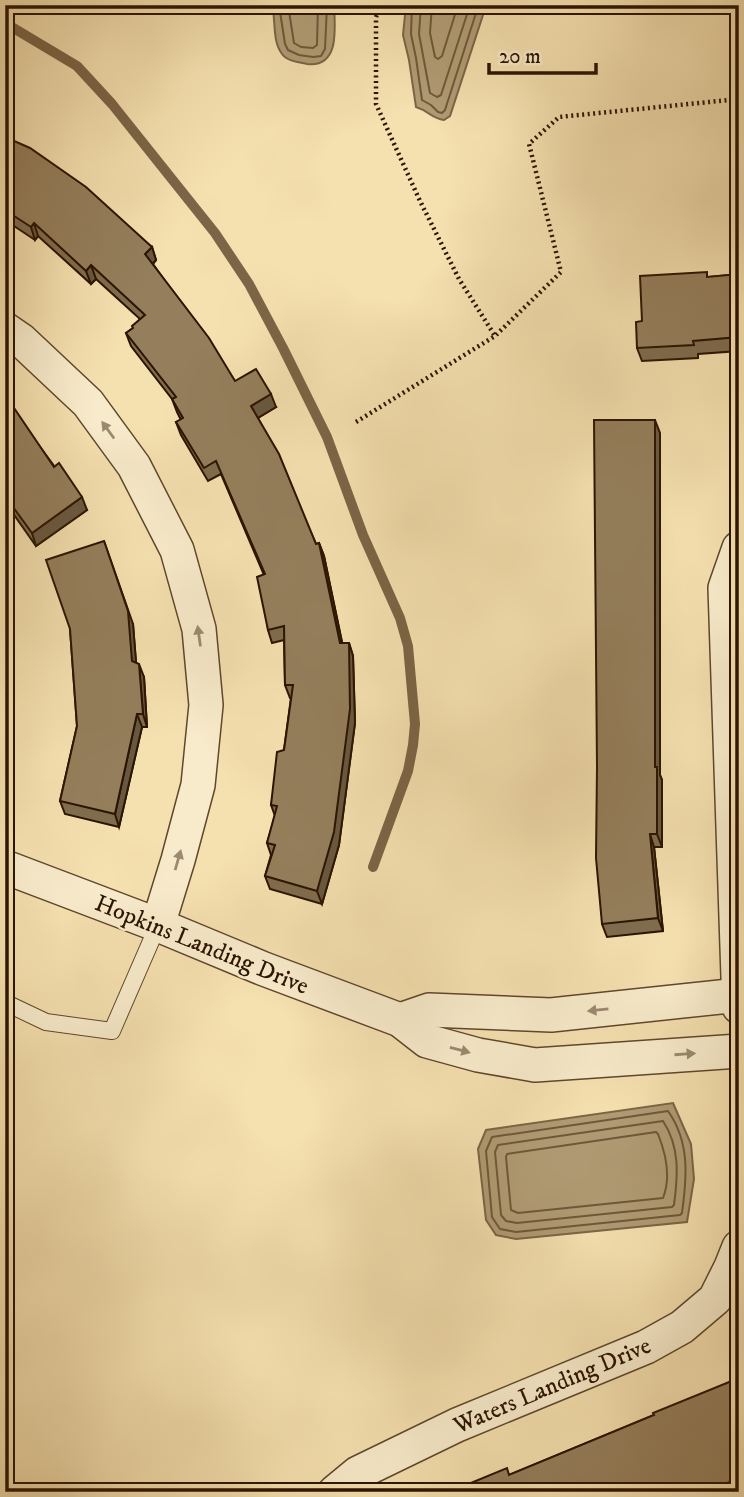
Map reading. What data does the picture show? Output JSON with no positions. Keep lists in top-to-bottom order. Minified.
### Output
{"streets":{"street":["Hopkins Landing Drive","Waters Landing Drive"]},"scale_bar":"20 m"}
